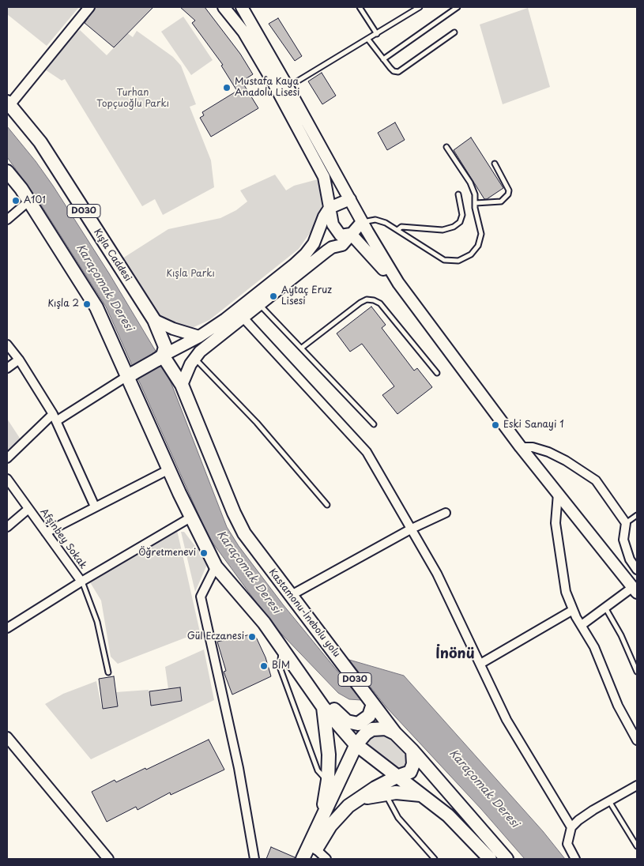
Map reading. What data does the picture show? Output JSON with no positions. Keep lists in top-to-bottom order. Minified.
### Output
{"streets":{"main road":["D030","Kışla Caddesi","Kastamonu-İnebolu yolu"],"street":["Afşinbey Sokak"]},"crossings":[["Kışla Caddesi","Kastamonu-İnebolu yolu"]],"districts":["İnönü"],"water":["Karaçomak Deresi"],"parks":["Turhan Topçuoğlu Parkı","Kışla Parkı"],"places":["Mustafa Kaya Anadolu Lisesi","A101","Aytaç Eruz Lisesi","Kışla 2","Eski Sanayi 1","Öğretmenevi","Gül Eczanesi","BİM"]}
